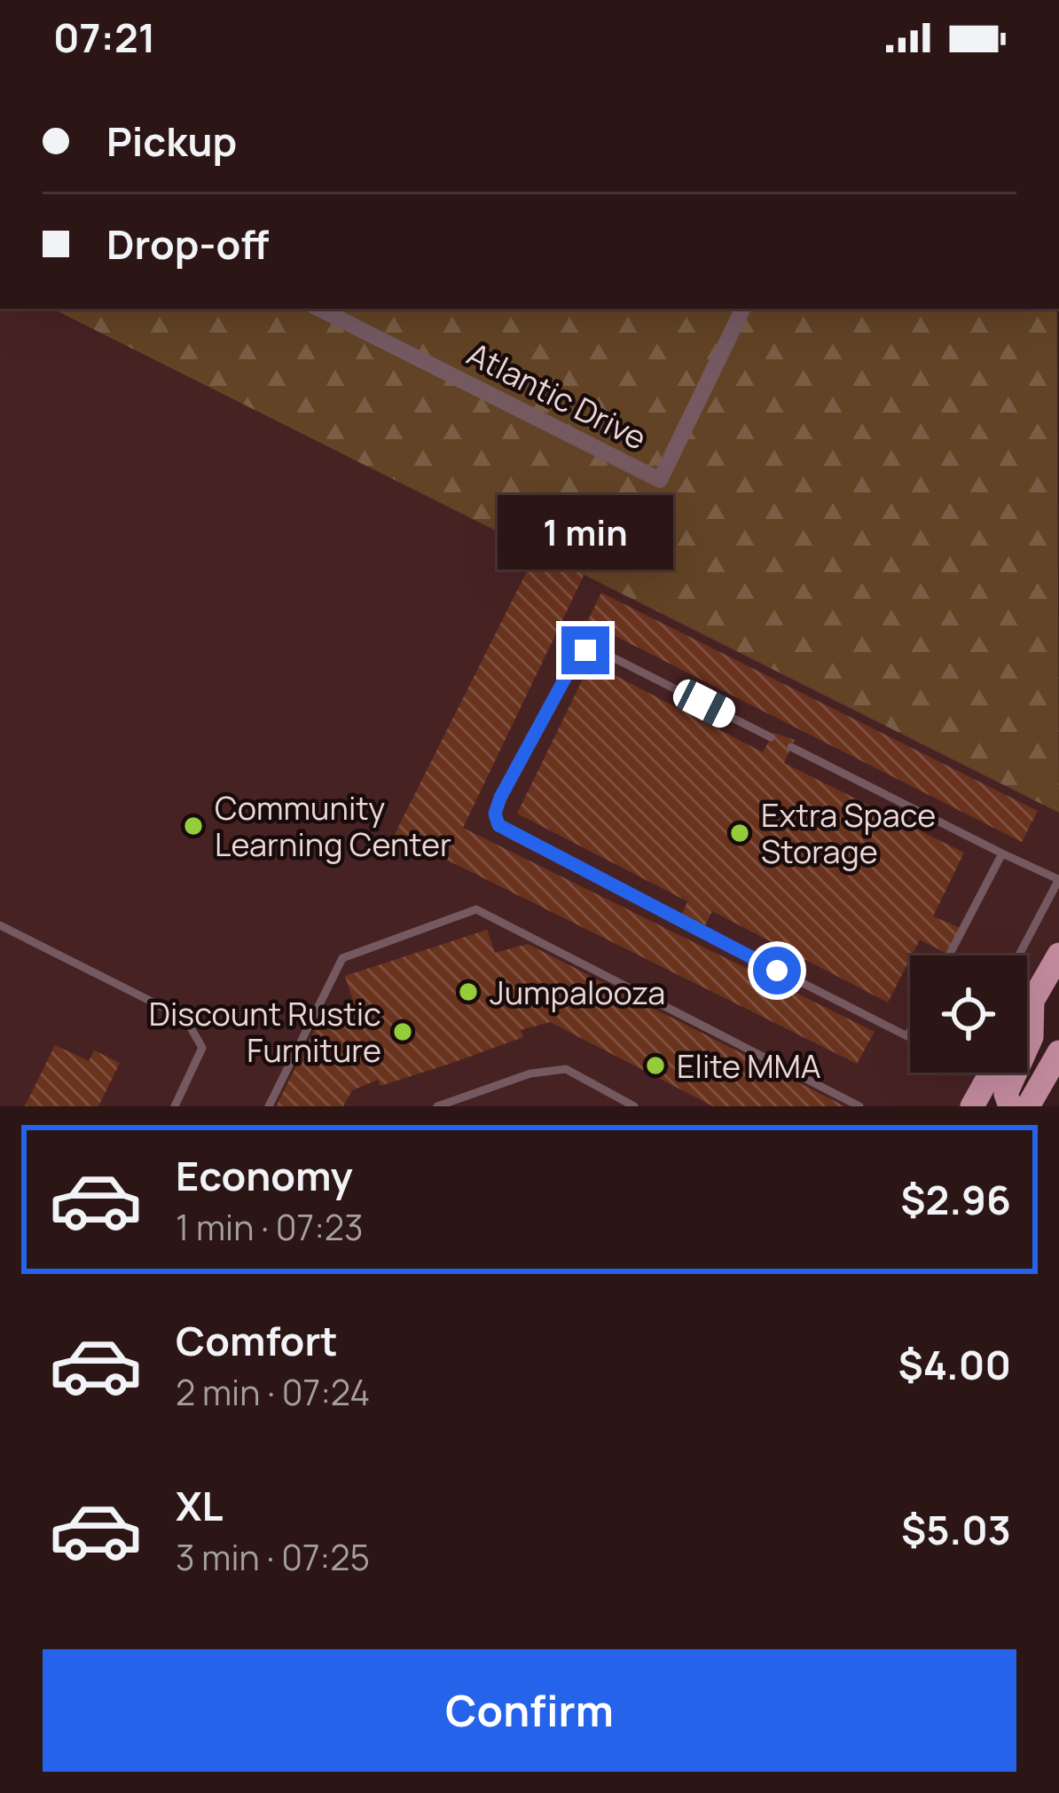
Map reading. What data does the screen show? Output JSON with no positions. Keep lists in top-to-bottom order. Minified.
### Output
{"streets":{"street":["Atlantic Drive"]},"places":["Community Learning Center","Extra Space Storage","Jumpalooza","Discount Rustic Furniture","Elite MMA"],"page":{"status":"07:21","banner":["Pickup","Drop-off"],"bubble":"1 min","list":[{"name":"Economy","note":"1 min · 07:23","value":"$2.96"},{"name":"Comfort","note":"2 min · 07:24","value":"$4.00"},{"name":"XL","note":"3 min · 07:25","value":"$5.03"}],"buttons":"Confirm"}}
